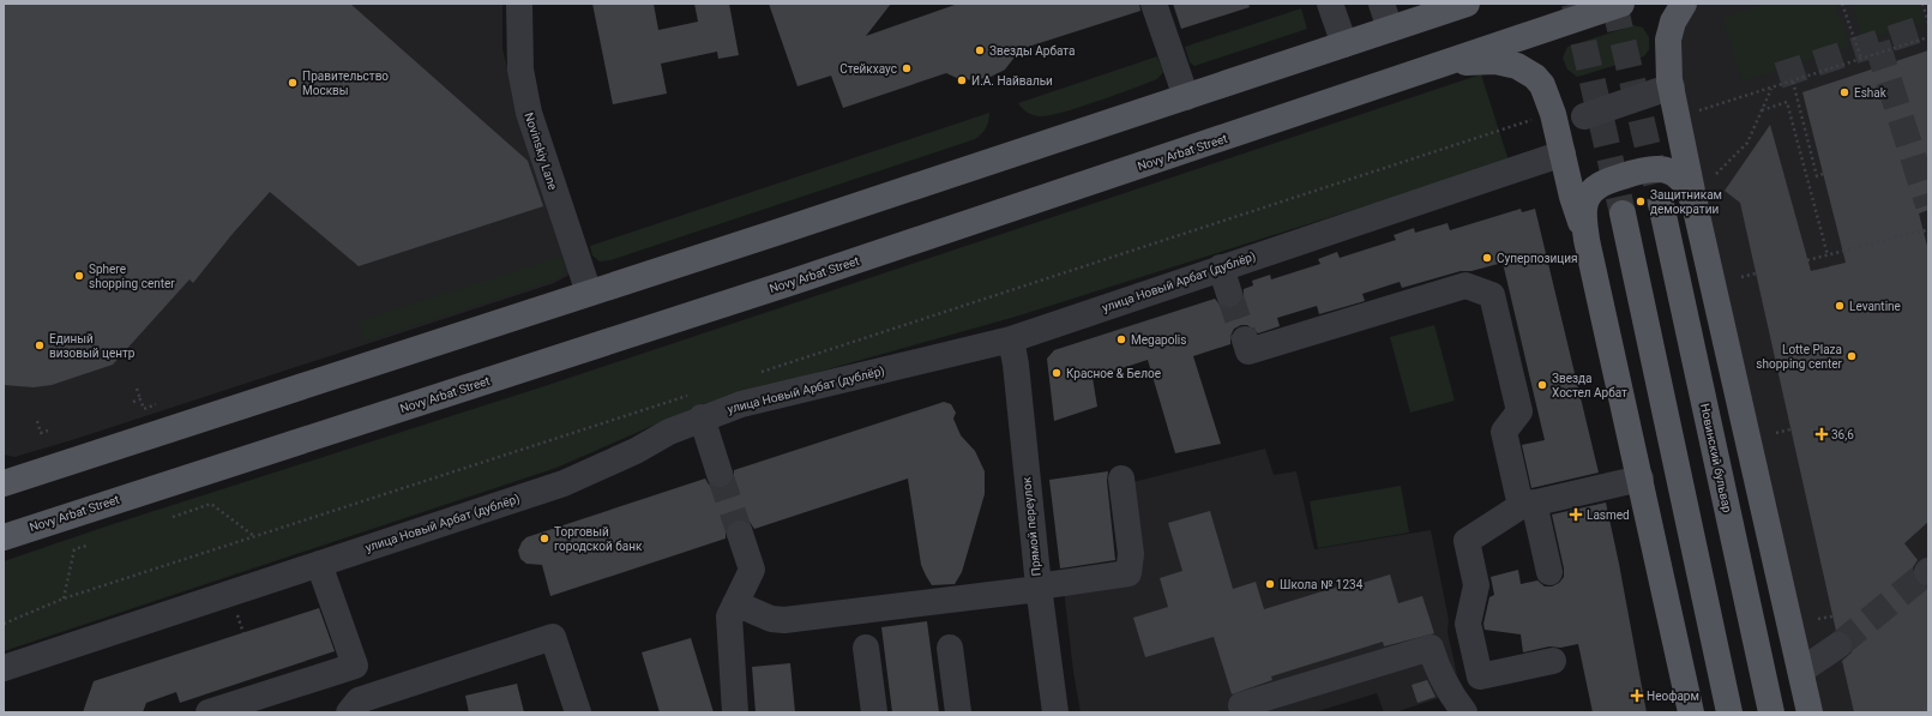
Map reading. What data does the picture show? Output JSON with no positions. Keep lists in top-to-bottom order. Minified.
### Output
{"streets":{"main road":["Novy Arbat Street","Новинский бульвар"],"street":["Novinskiy Lane","улица Новый Арбат (дублёр)","Прямой переулок"]},"crossings":[["улица Новый Арбат (дублёр)","Прямой переулок"]],"places":{"other":["Звезды Арбата","Стейкхаус","И.А. Найвальи","Правительство Москвы","Eshak","Защитникам демократии","Суперпозиция","Sphere shopping center","Levantine","Megapolis","Единый визовый центр","Lotte Plaza shopping center","Красное & Белое","Звезда Хостел Арбат","Торговый городской банк","Школа № 1234"],"health":["36,6","Lasmed","Неофарм"]}}
